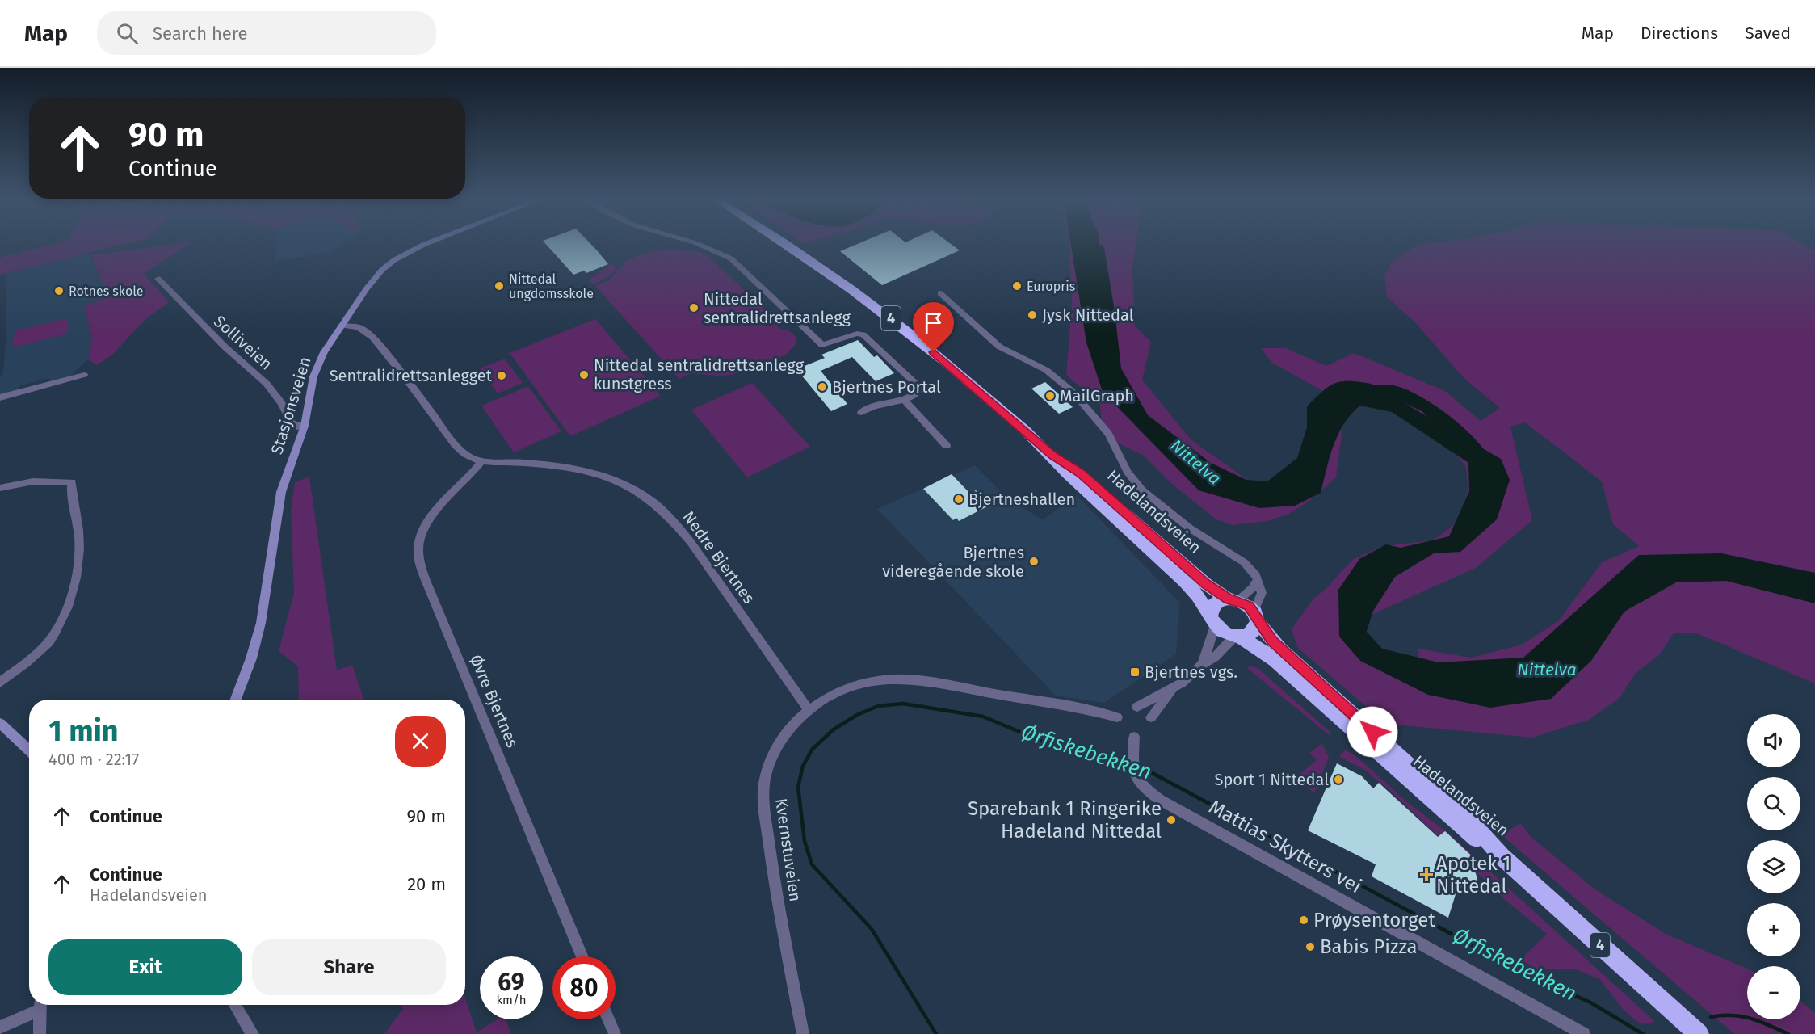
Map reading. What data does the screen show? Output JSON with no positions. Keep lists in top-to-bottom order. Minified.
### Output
{"streets":{"highway":["4","Hadelandsveien"],"main road":["Stasjonsveien"],"street":["Solliveien","Nedre Bjertnes","Øvre Bjertnes","Mattias Skytters vei","Kvernstuveien"]},"crossings":[["4","Hadelandsveien"],["Solliveien","Stasjonsveien"],["Nedre Bjertnes","Øvre Bjertnes"],["Nedre Bjertnes","Kvernstuveien"]],"water":["Nittelva","Ørfiskebekken"],"places":{"other":["Nittedal ungdomsskole","Europris","Rotnes skole","Nittedal sentralidrettsanlegg","Jysk Nittedal","Nittedal sentralidrettsanlegg kunstgress","Sentralidrettsanlegget","Bjertnes Portal","MailGraph","Bjertneshallen","Bjertnes videregående skole","Sport 1 Nittedal","Sparebank 1 Ringerike Hadeland Nittedal","Prøysentorget","Babis Pizza"],"transit":["Bjertnes vgs."],"health":["Apotek 1 Nittedal"]},"page":{"header":"Map","search":"Search here","nav":["Map","Directions","Saved"],"turn":["90 m","Continue"],"heading":["1 min","400 m · 22:17"],"map_buttons":["+","−"],"list":[{"name":"Continue","value":"90 m"},{"name":"Continue","note":"Hadelandsveien","value":"20 m"}],"buttons":["Exit","Share"],"speed":"69 km/h","limit":"80"}}
